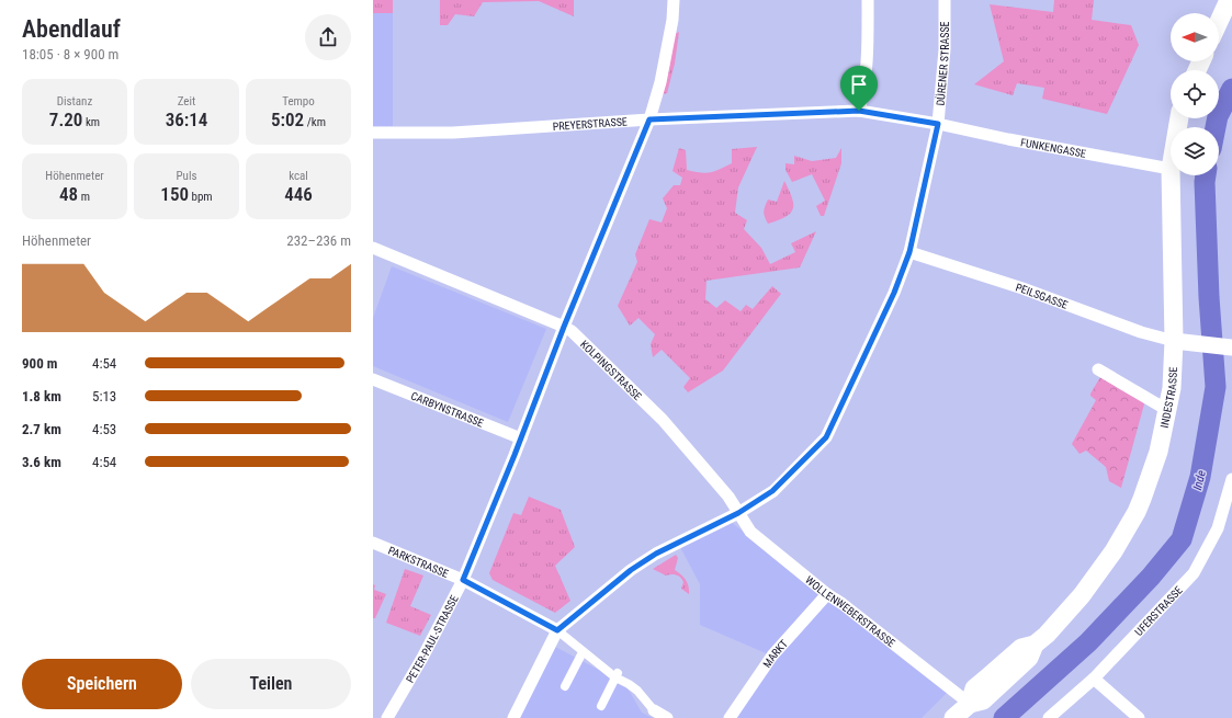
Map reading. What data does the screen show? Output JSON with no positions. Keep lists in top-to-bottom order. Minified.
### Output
{"streets":{"main road":["INDESTRASSE"],"street":["DÜRENER STRASSE","PREYERSTRASSE","FUNKENGASSE","PEILSGASSE","KOLPINGSTRASSE","CARBYNSTRASSE","PARKSTRASSE","UFERSTRASSE","WOLLENWEBERSTRASSE","PETER-PAUL-STRASSE","MARKT"]},"crossings":[["DÜRENER STRASSE","PREYERSTRASSE"],["DÜRENER STRASSE","FUNKENGASSE"],["DÜRENER STRASSE","PEILSGASSE"],["DÜRENER STRASSE","KOLPINGSTRASSE"],["DÜRENER STRASSE","PARKSTRASSE"],["DÜRENER STRASSE","WOLLENWEBERSTRASSE"],["PREYERSTRASSE","FUNKENGASSE"],["PREYERSTRASSE","PETER-PAUL-STRASSE"],["PEILSGASSE","INDESTRASSE"],["KOLPINGSTRASSE","WOLLENWEBERSTRASSE"],["KOLPINGSTRASSE","PETER-PAUL-STRASSE"],["INDESTRASSE","WOLLENWEBERSTRASSE"],["CARBYNSTRASSE","PETER-PAUL-STRASSE"],["PARKSTRASSE","PETER-PAUL-STRASSE"],["WOLLENWEBERSTRASSE","MARKT"]],"water":["Inde"],"north":"left","page":{"heading":["Abendlauf","18:05 · 8 × 900 m"],"stats":[["Distanz","7.20 km"],["Zeit","36:14"],["Tempo","5:02 /km"],["Höhenmeter","48 m"],["Puls","150 bpm"],["kcal","446"]],"chart":["Höhenmeter","232–236 m"],"list":[{"name":"900 m","note":"4:54"},{"name":"1.8 km","note":"5:13"},{"name":"2.7 km","note":"4:53"},{"name":"3.6 km","note":"4:54"}],"buttons":["Speichern","Teilen"]}}
